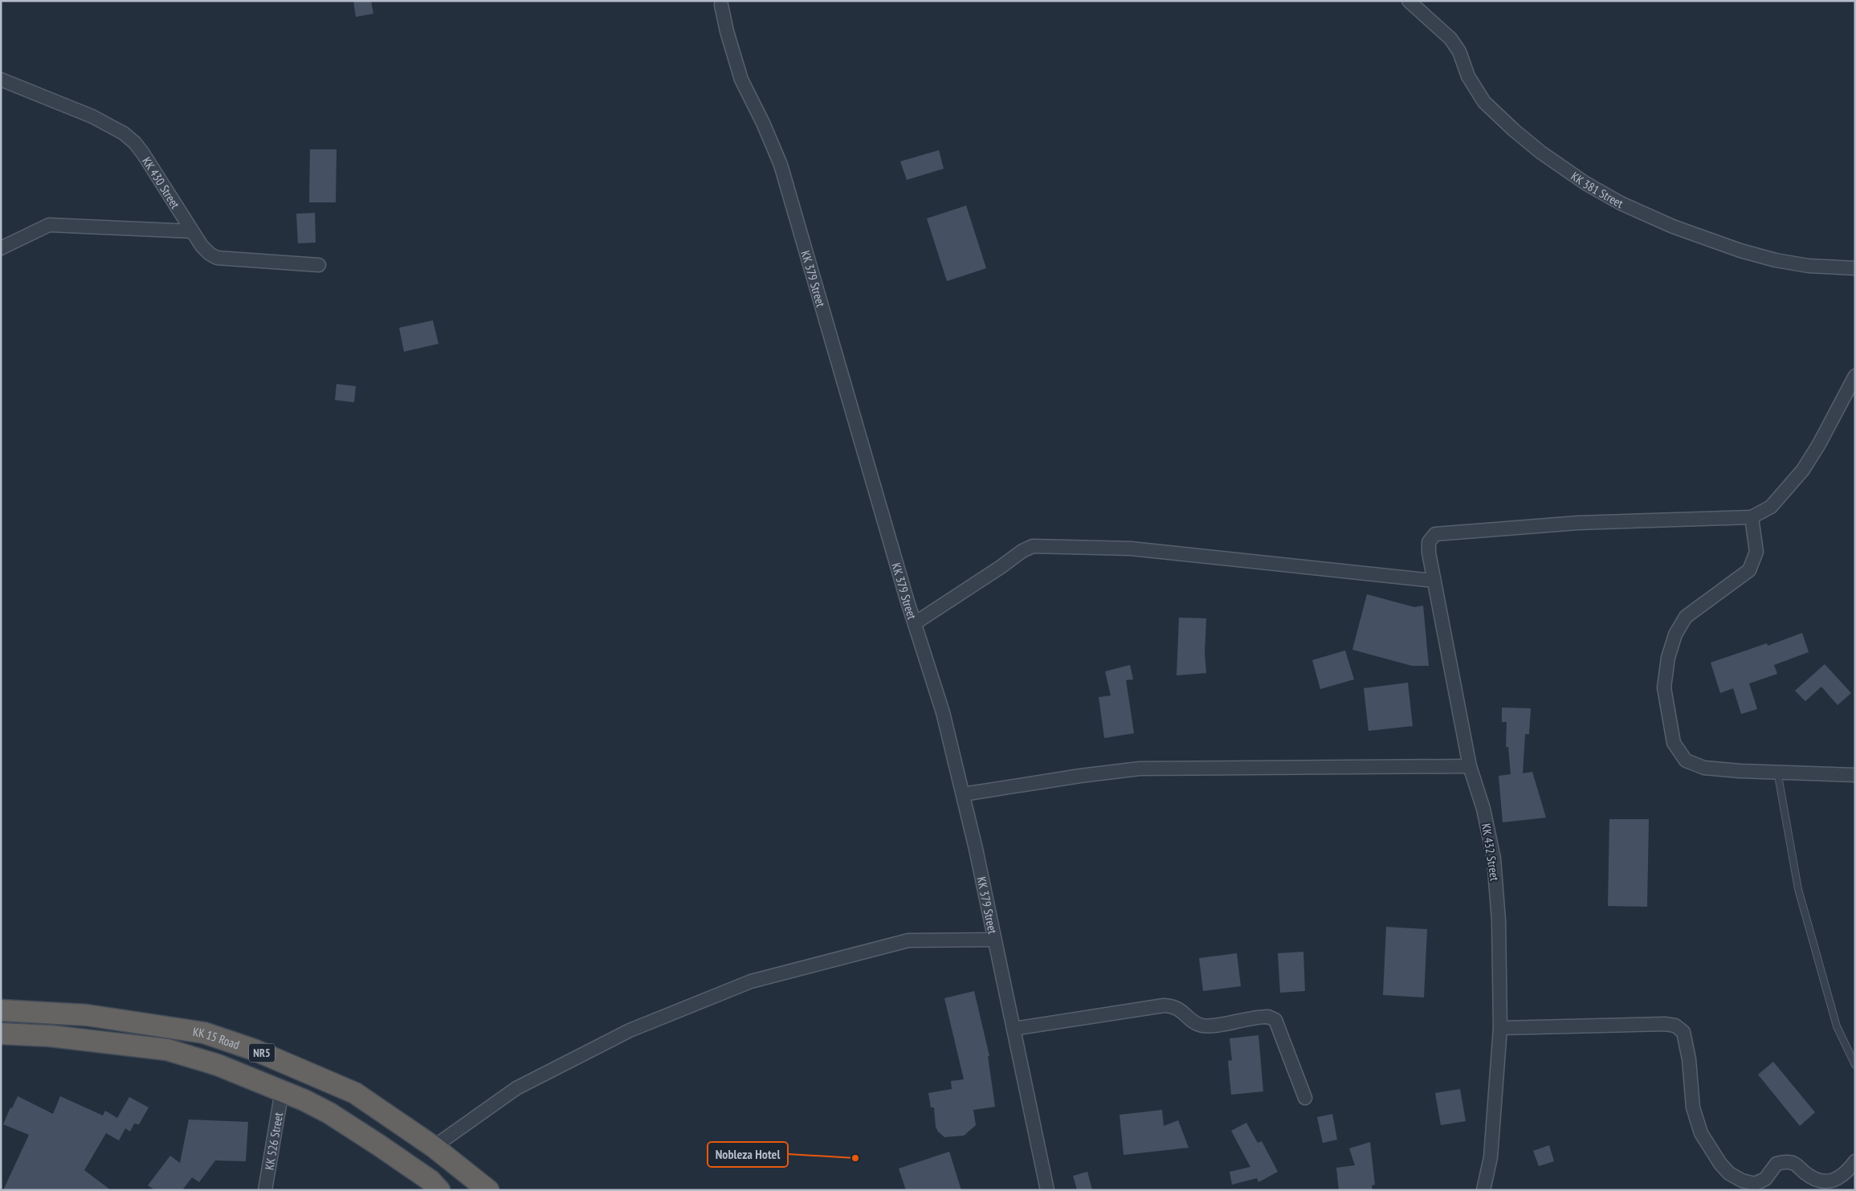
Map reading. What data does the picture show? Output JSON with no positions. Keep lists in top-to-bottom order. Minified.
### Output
{"streets":{"highway":["KK 15 Road","NR5"],"street":["KK 430 Street","KK 381 Street","KK 379 Street","KK 432 Street","KK 526 Street"]},"crossings":[["KK 15 Road","KK 526 Street"]],"places":["Nobleza Hotel"]}
